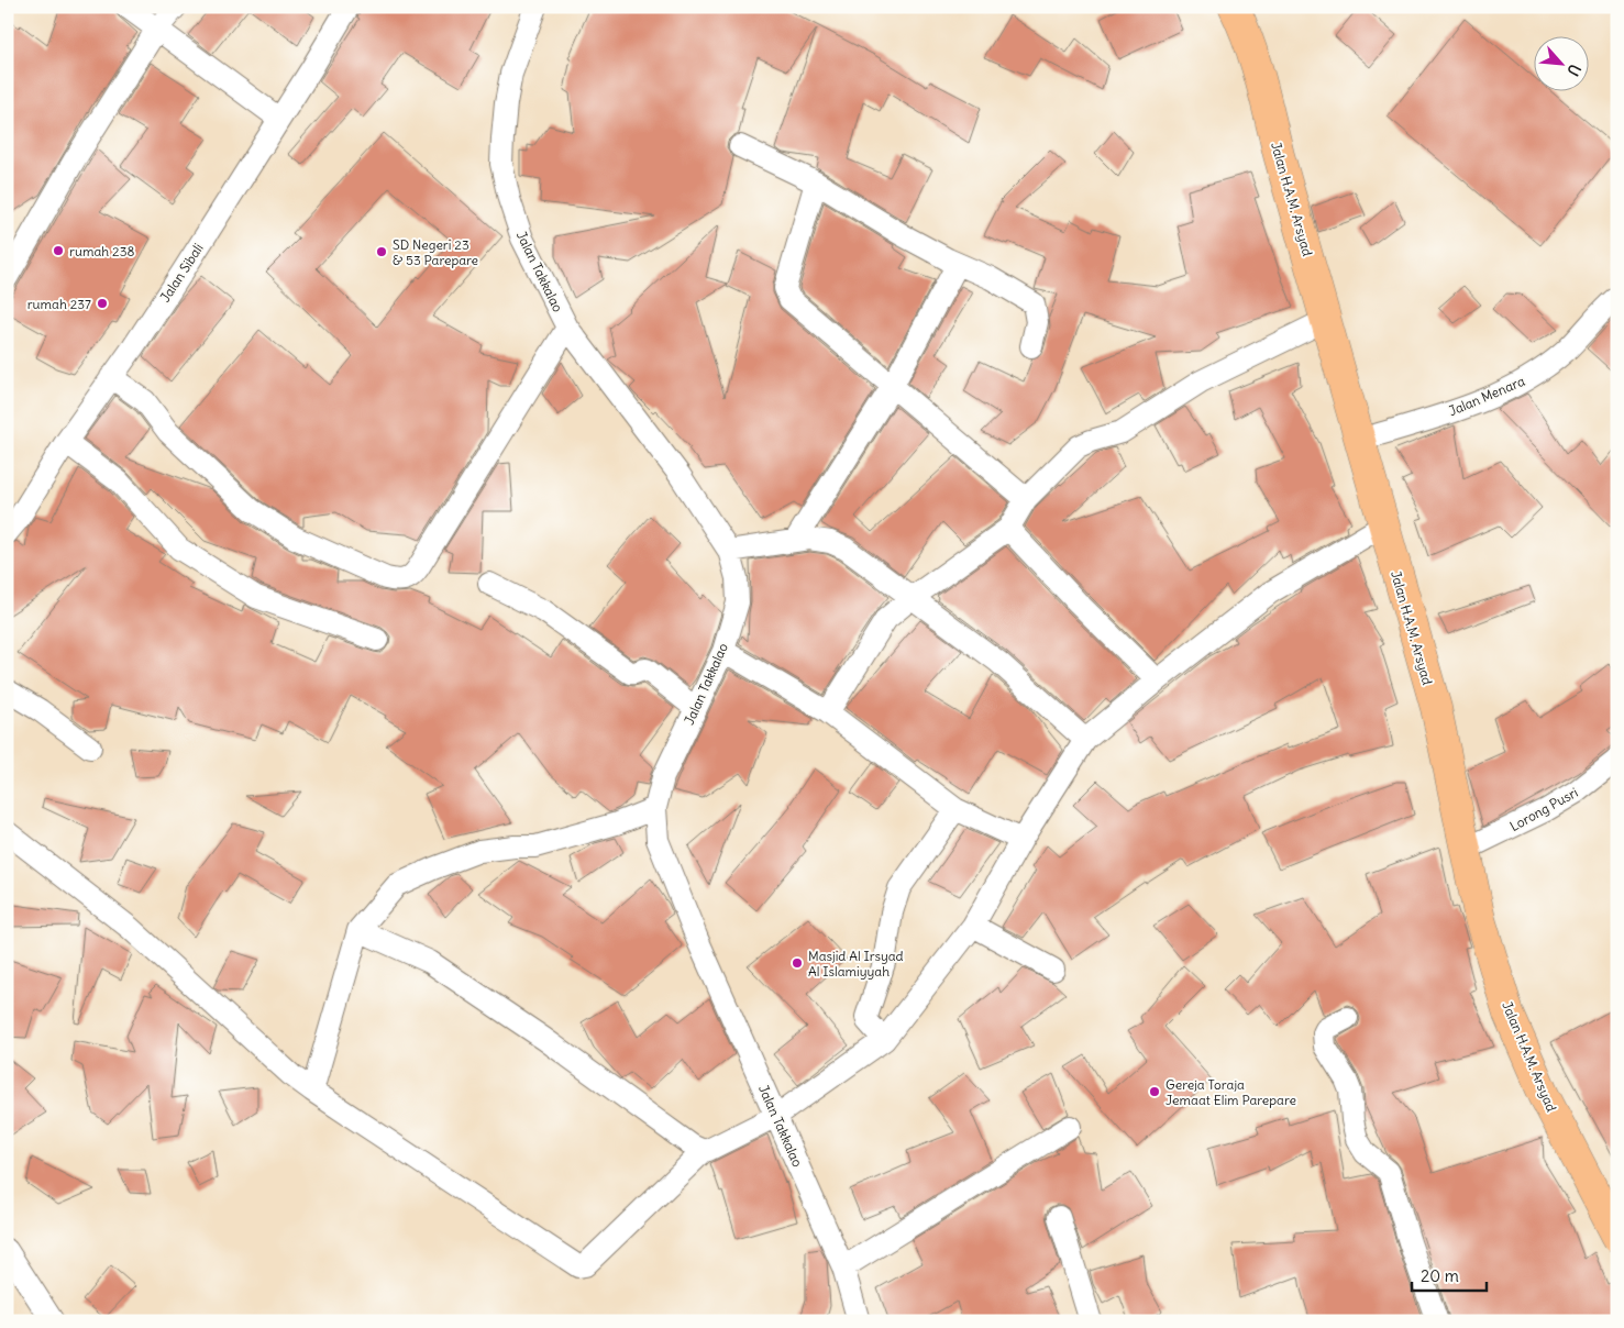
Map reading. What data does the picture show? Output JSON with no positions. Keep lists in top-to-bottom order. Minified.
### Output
{"streets":{"highway":["Jalan H.A.M. Arsyad"],"street":["Jalan Takkalao","Jalan Sibali","Jalan Menara","Lorong Pusri"]},"crossings":[["Jalan H.A.M. Arsyad","Jalan Menara"],["Jalan H.A.M. Arsyad","Lorong Pusri"]],"places":["rumah 238","SD Negeri 23 & 53 Parepare","rumah 237","Masjid Al Irsyad Al Islamiyyah","Gereja Toraja Jemaat Elim Parepare"],"scale_bar":"20 m","north":"bottom right"}
